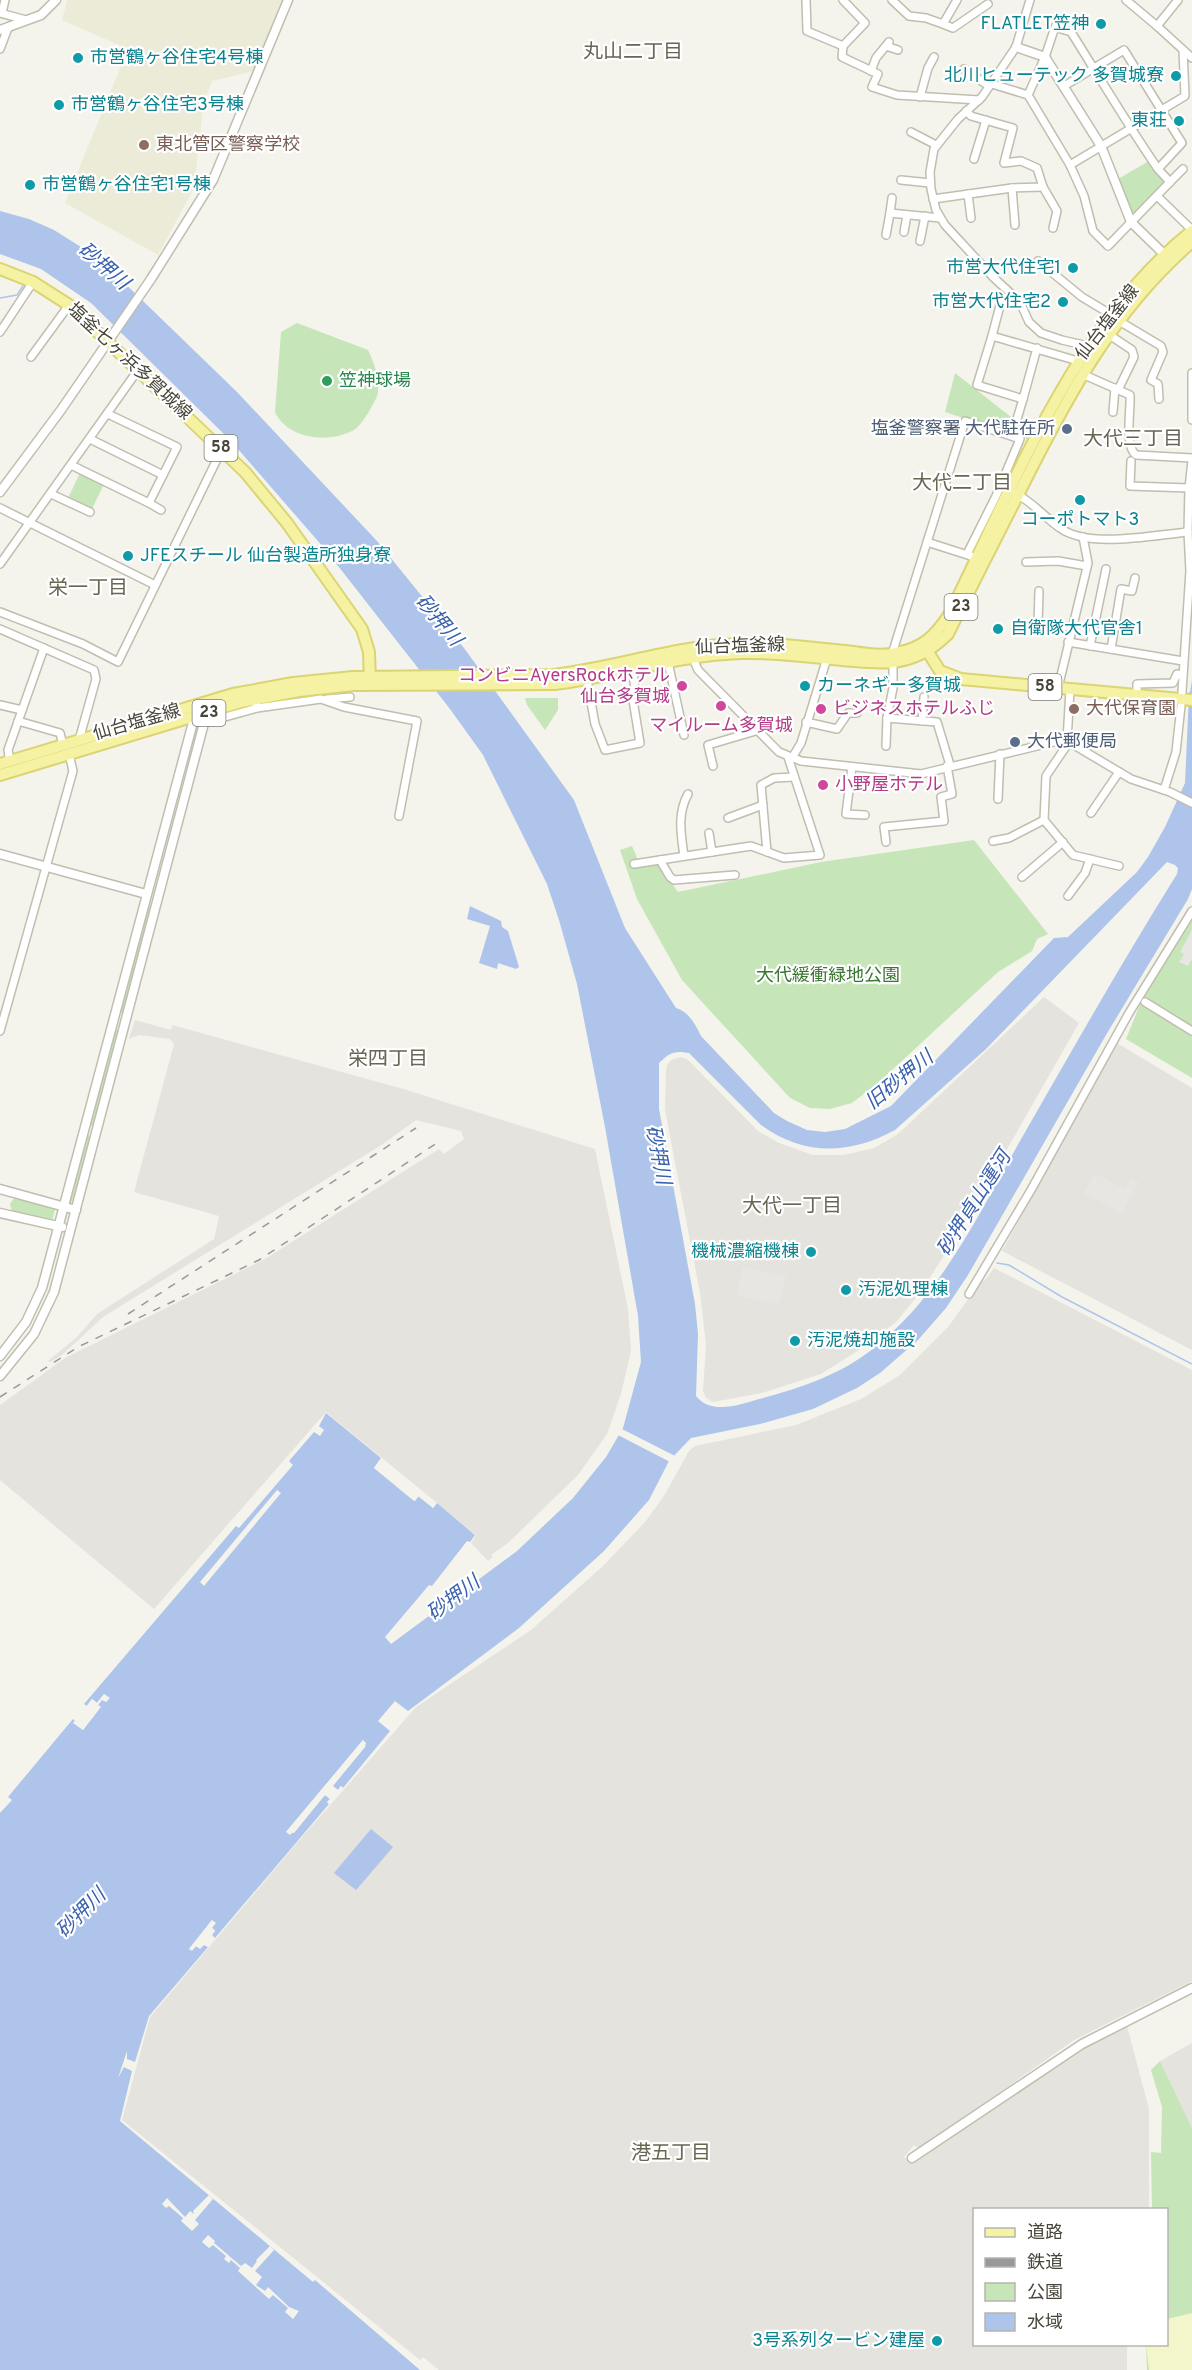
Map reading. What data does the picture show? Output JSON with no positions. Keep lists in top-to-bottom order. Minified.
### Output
{"streets":{"main road":["仙台塩釜線","塩釜七ヶ浜多賀城線","58","23"]},"crossings":[["仙台塩釜線","塩釜七ヶ浜多賀城線"],["仙台塩釜線","58"]],"districts":["丸山二丁目","大代三丁目","大代二丁目","栄一丁目","栄四丁目","大代一丁目","港五丁目"],"water":["砂押川","旧砂押川","砂押貞山運河"],"parks":["大代緩衝緑地公園"],"places":["FLATLET笠神","市営鶴ヶ谷住宅4号棟","北川ヒューテック 多賀城寮","市営鶴ヶ谷住宅3号棟","東荘","東北管区警察学校","市営鶴ヶ谷住宅1号棟","市営大代住宅1","市営大代住宅2","笠神球場","塩釜警察署 大代駐在所","コーポトマト3","JFEスチール 仙台製造所独身寮","自衛隊大代官舎1","コンビニAyersRockホテル 仙台多賀城","カーネギー多賀城","マイルーム多賀城","ビジネスホテルふじ","大代保育園","大代郵便局","小野屋ホテル","機械濃縮機棟","汚泥処理棟","汚泥焼却施設","3号系列タービン建屋"],"legend":["道路","鉄道","公園","水域"]}
